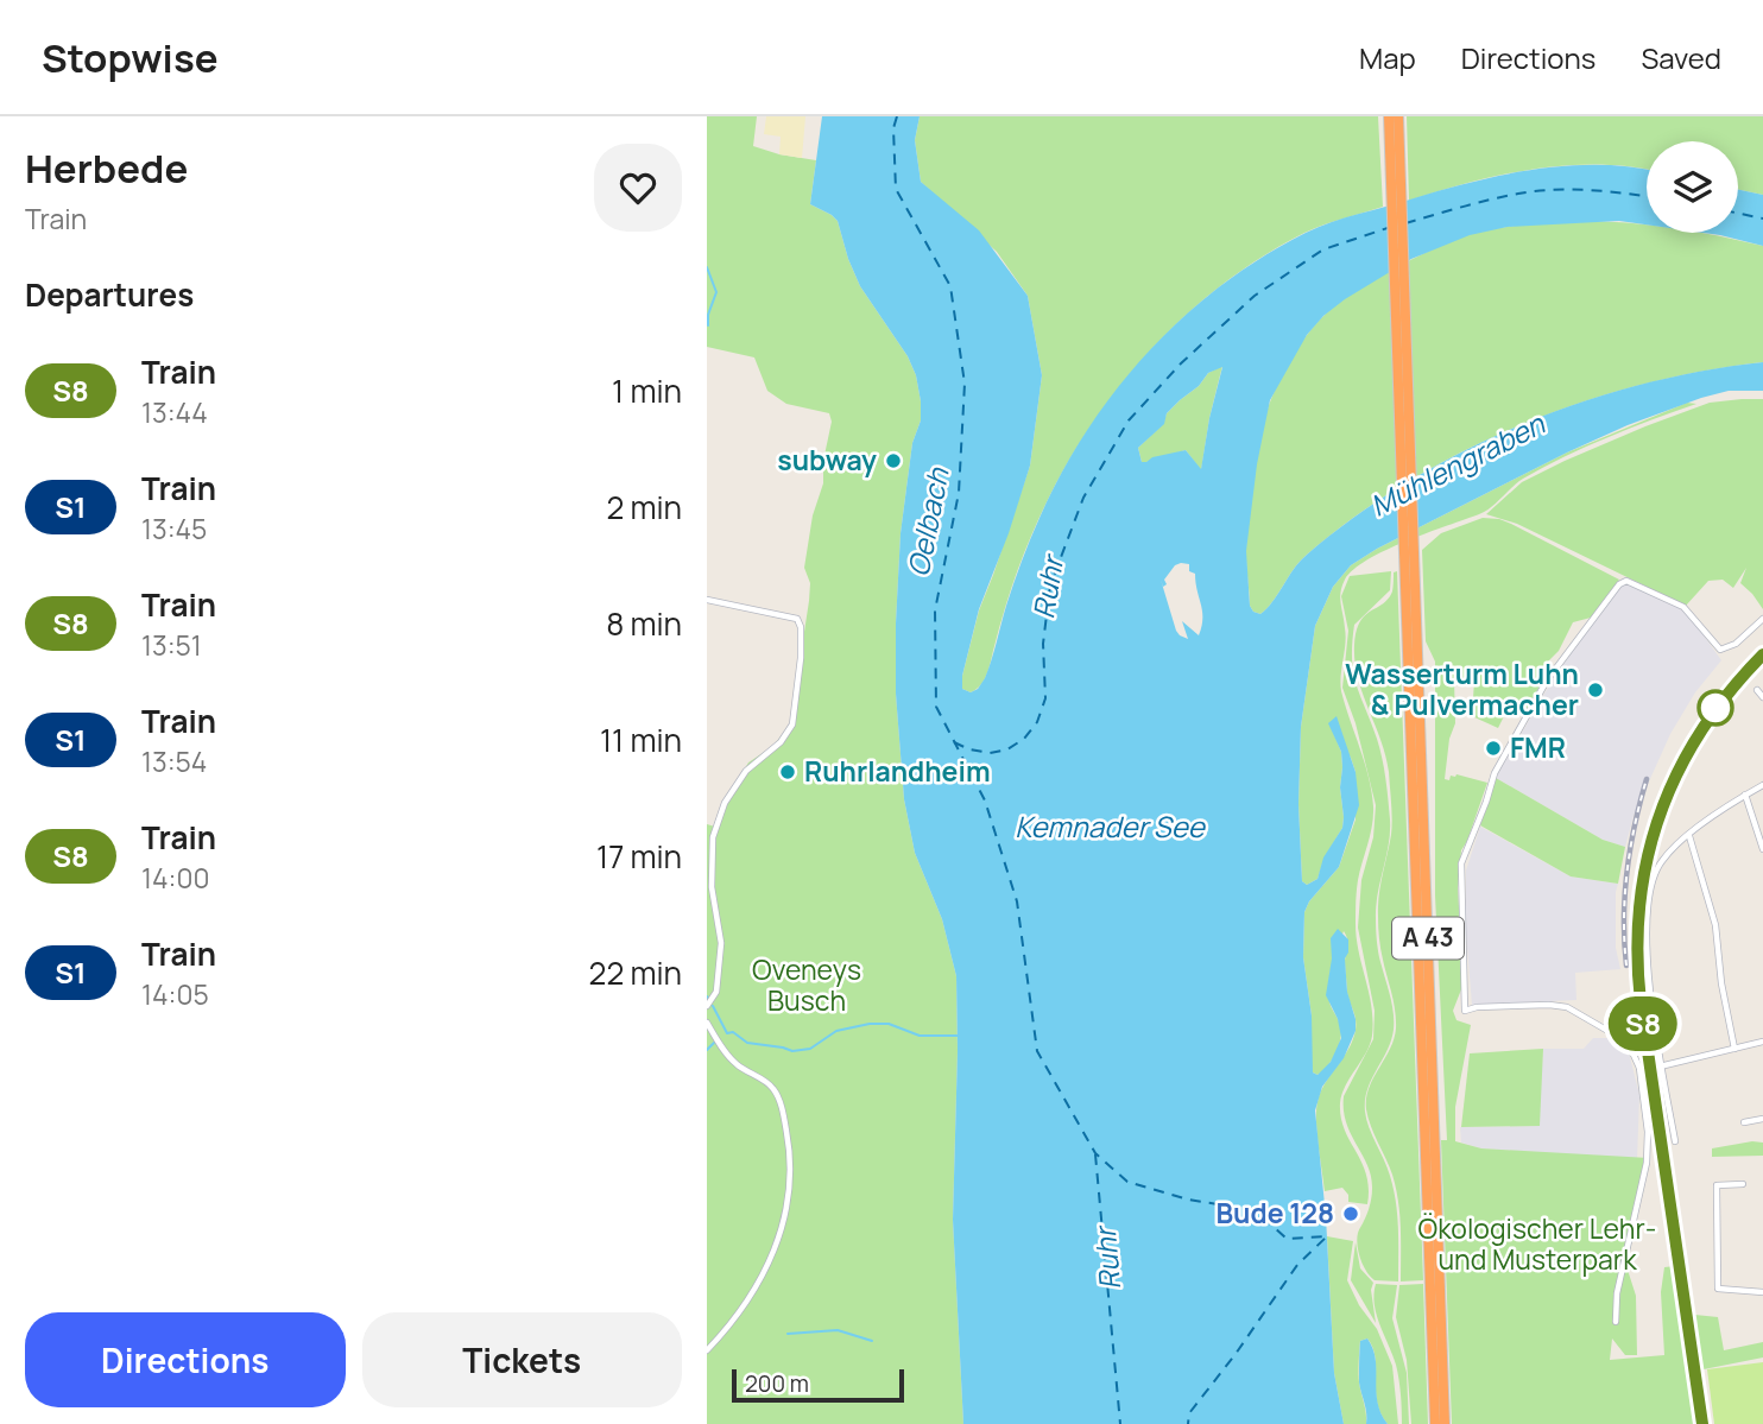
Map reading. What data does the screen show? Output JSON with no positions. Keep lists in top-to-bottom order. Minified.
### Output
{"streets":{"highway":["A 43"]},"water":["Mühlengraben","Oelbach","Ruhr","Kemnader See"],"parks":["Oveneys Busch","Ökologischer Lehr- und Musterpark"],"places":["subway","Wasserturm Luhn & Pulvermacher","FMR","Ruhrlandheim","Bude 128"],"scale_bar":"200 m","page":{"header":"Stopwise","nav":["Map","Directions","Saved"],"heading":[["Herbede","Train"],"Departures"],"on_map":"S8","list":[{"mark":"S8","name":"Train","note":"13:44","value":"1 min"},{"mark":"S1","name":"Train","note":"13:45","value":"2 min"},{"mark":"S8","name":"Train","note":"13:51","value":"8 min"},{"mark":"S1","name":"Train","note":"13:54","value":"11 min"},{"mark":"S8","name":"Train","note":"14:00","value":"17 min"},{"mark":"S1","name":"Train","note":"14:05","value":"22 min"}],"buttons":["Directions","Tickets"],"scale":"200 m"}}
